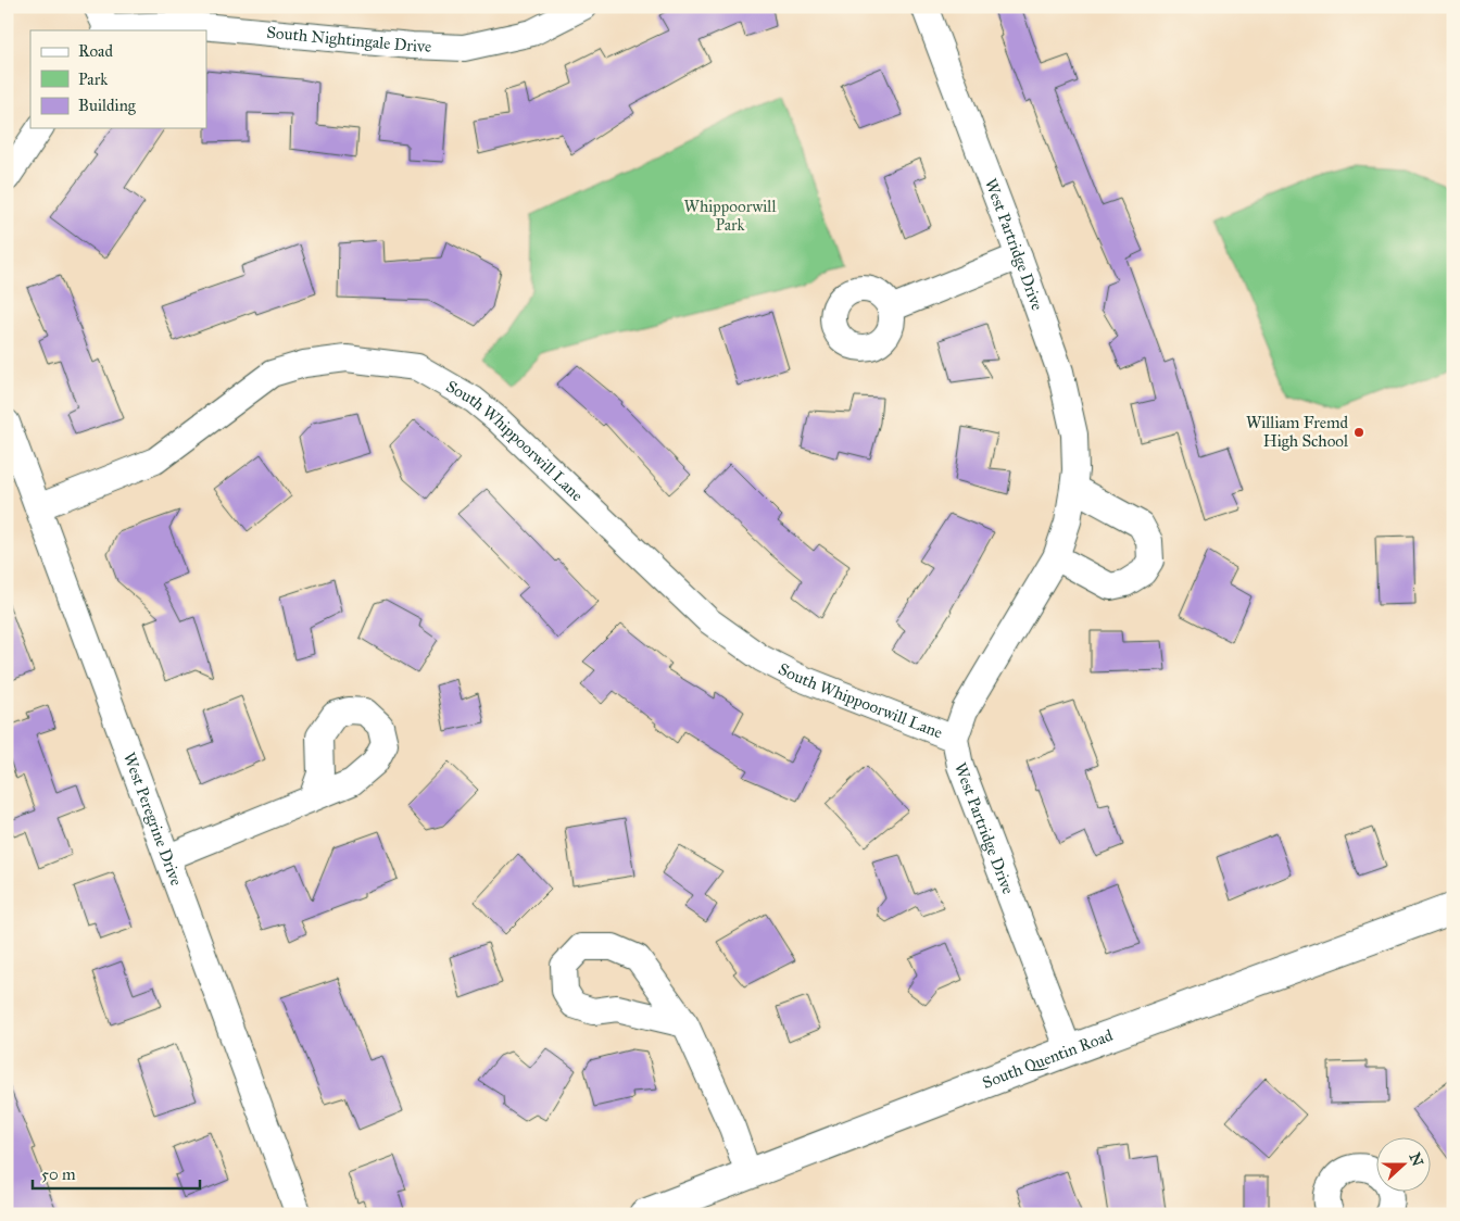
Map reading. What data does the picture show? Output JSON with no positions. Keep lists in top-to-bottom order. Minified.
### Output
{"streets":{"main road":["South Quentin Road"],"street":["South Nightingale Drive","West Partridge Drive","South Whippoorwill Lane","West Peregrine Drive"]},"crossings":[["West Partridge Drive","South Whippoorwill Lane"],["West Partridge Drive","South Quentin Road"],["South Whippoorwill Lane","West Peregrine Drive"]],"parks":["Whippoorwill Park"],"places":["William Fremd High School"],"legend":["Road","Park","Building"],"scale_bar":"50 m","north":"right"}
